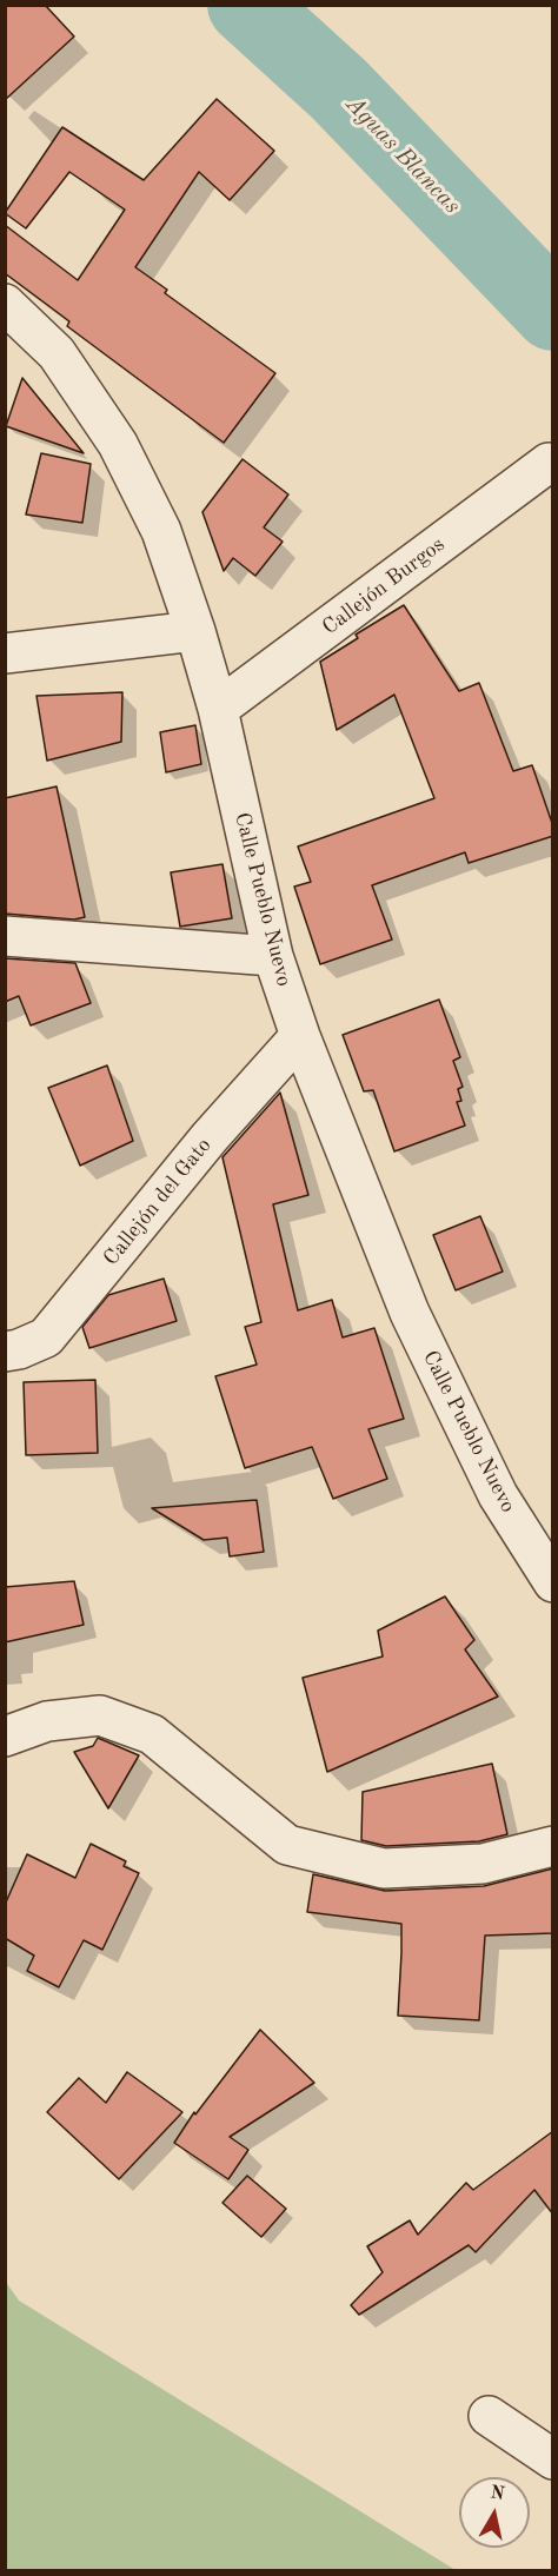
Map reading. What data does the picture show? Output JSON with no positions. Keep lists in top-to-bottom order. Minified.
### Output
{"streets":{"street":["Callejón Burgos","Calle Pueblo Nuevo","Callejón del Gato"]},"crossings":[["Callejón Burgos","Calle Pueblo Nuevo"],["Calle Pueblo Nuevo","Callejón del Gato"]],"water":["Aguas Blancas"],"north":"top"}
